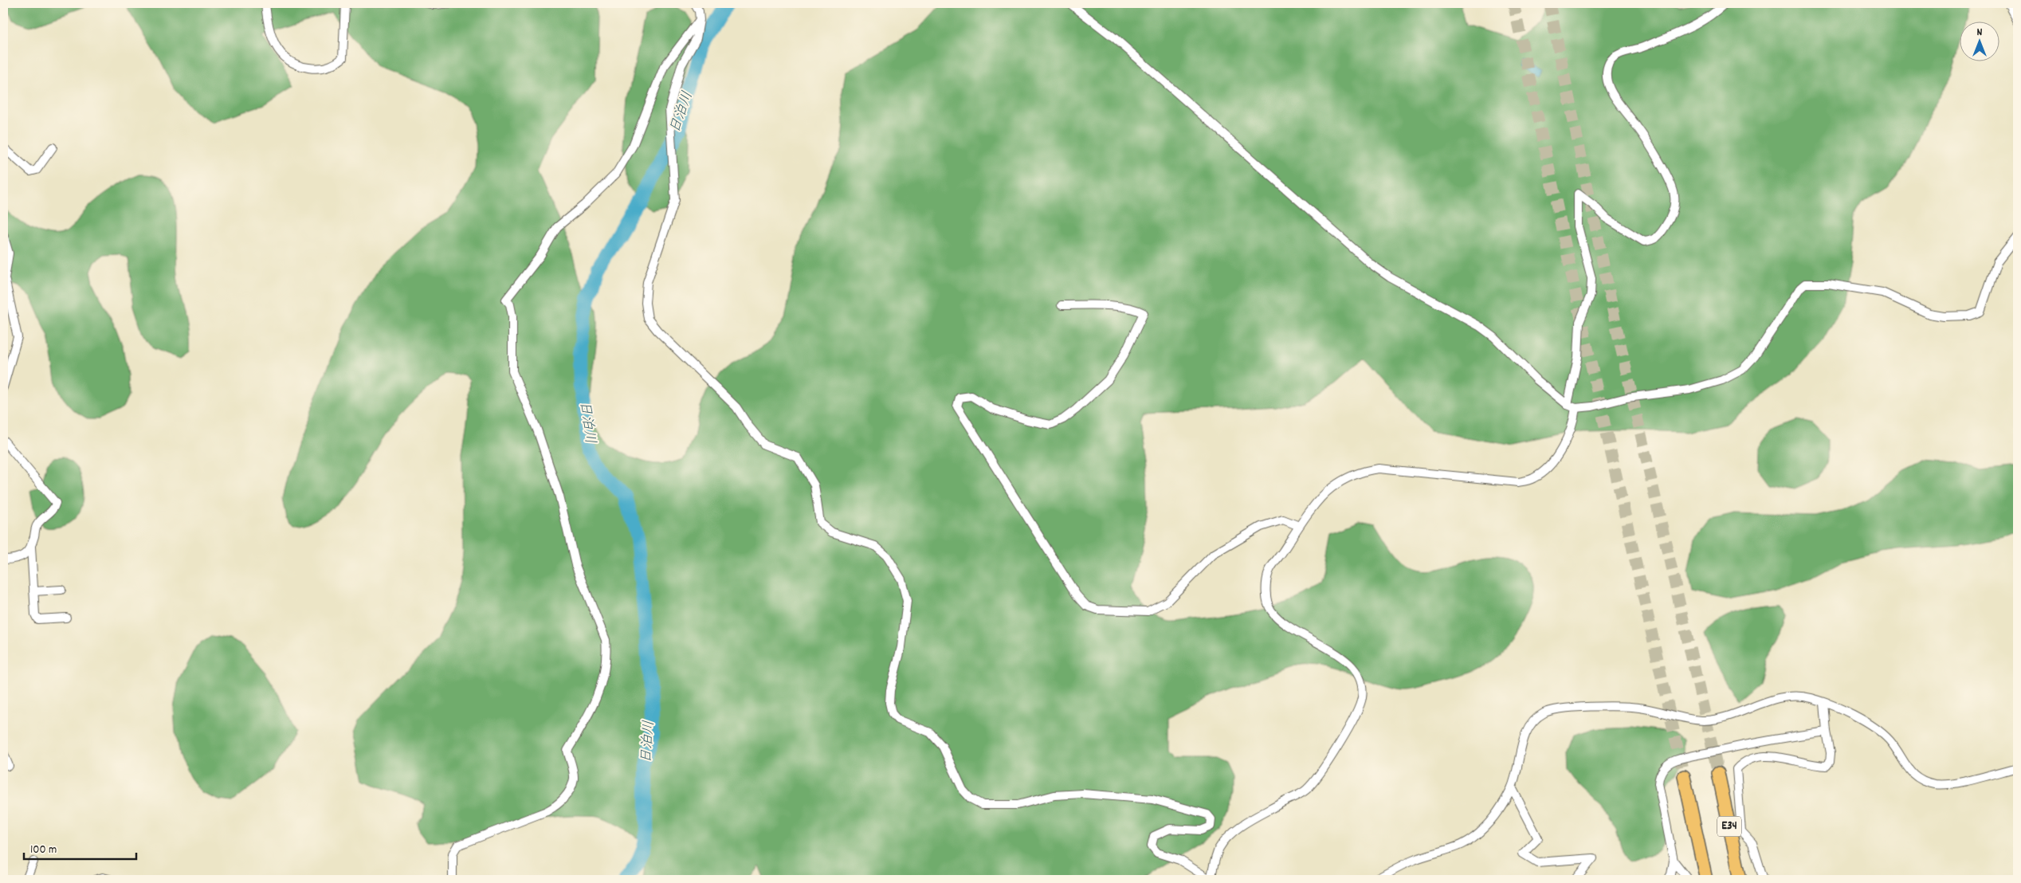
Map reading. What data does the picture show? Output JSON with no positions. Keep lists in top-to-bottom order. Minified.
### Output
{"streets":{"highway":["E34"]},"water":["日泊川"],"scale_bar":"100 m","north":"top"}
